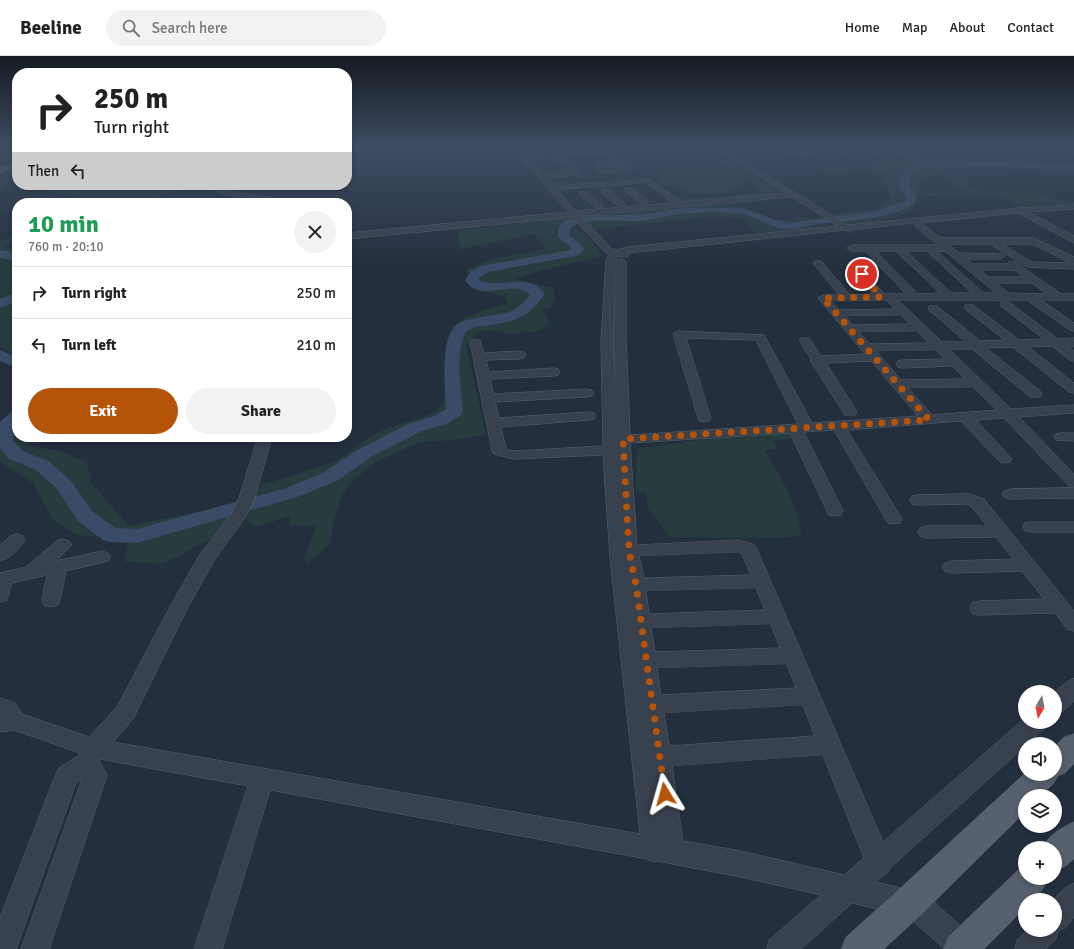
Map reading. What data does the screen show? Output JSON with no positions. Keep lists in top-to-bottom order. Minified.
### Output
{"north":"bottom","page":{"header":"Beeline","search":"Search here","nav":["Home","Map","About","Contact"],"turn":["250 m","Turn right"],"then":"Then","heading":["10 min","760 m · 20:10"],"list":[{"name":"Turn right","value":"250 m"},{"name":"Turn left","value":"210 m"}],"buttons":["Exit","Share"],"map_buttons":["+","−"]}}
